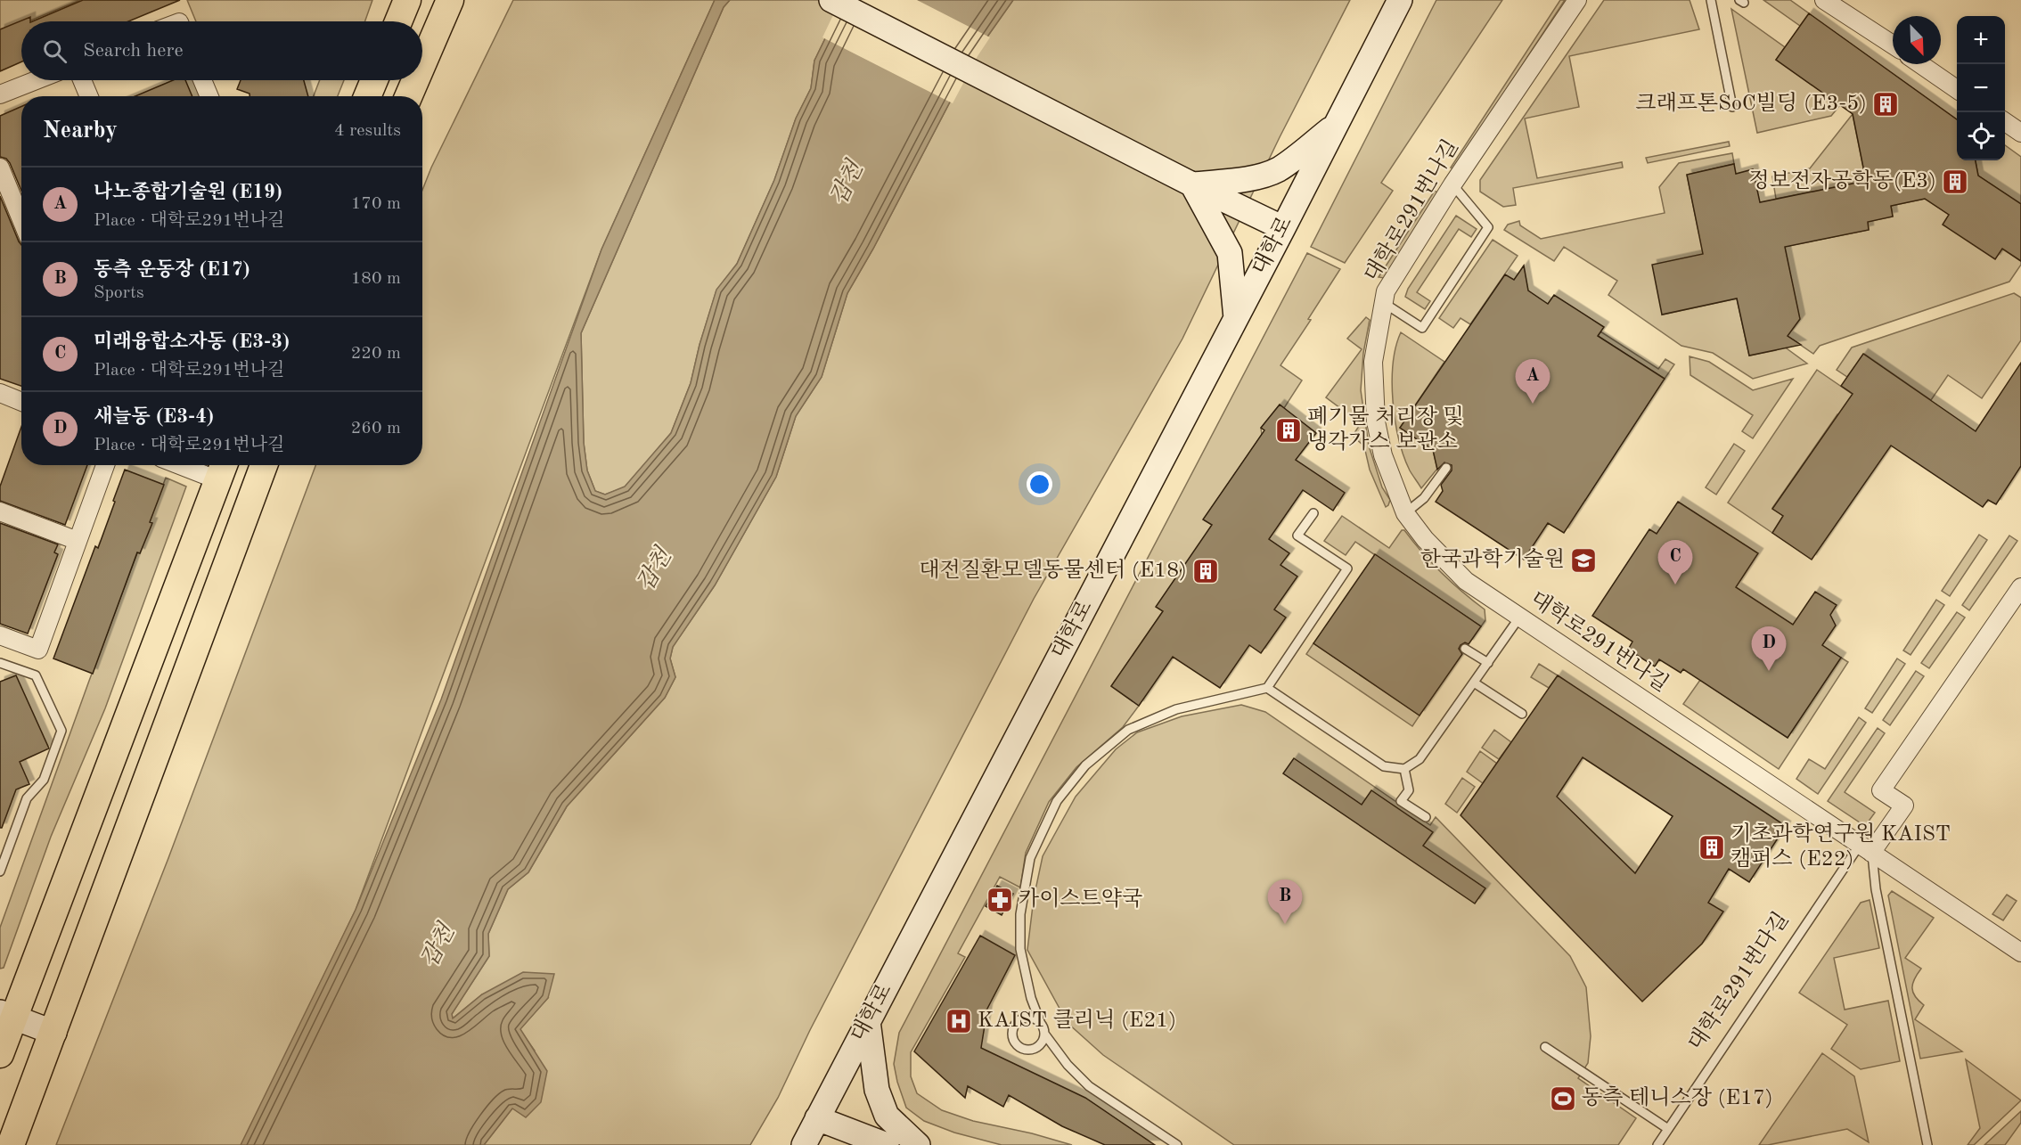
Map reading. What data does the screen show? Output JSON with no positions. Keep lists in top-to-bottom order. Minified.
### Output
{"streets":{"main road":["대학로"],"street":["대학로291번나길","대학로291번다길"]},"crossings":[["대학로291번나길","대학로291번다길"]],"water":["갑천"],"places":{"building":["크래프톤SoC빌딩 (E3-5)","정보전자공학동(E3)","폐기물 처리장 및 냉각가스 보관소","대전질환모델동물센터 (E18)","기초과학연구원 KAIST 캠퍼스 (E22)"],"school or university":["한국과학기술원"],"pharmacy":["카이스트약국"],"hospital":["KAIST 클리닉 (E21)"],"sports":["동측 테니스장 (E17)"]},"north":"bottom right","page":{"map_buttons":["+","−"],"search":"Search here","heading":["Nearby","4 results"],"list":[{"mark":"A","name":"나노종합기술원 (E19)","note":"Place · 대학로291번나길","value":"170 m"},{"mark":"B","name":"동측 운동장 (E17)","note":"Sports","value":"180 m"},{"mark":"C","name":"미래융합소자동 (E3-3)","note":"Place · 대학로291번나길","value":"220 m"},{"mark":"D","name":"새늘동 (E3-4)","note":"Place · 대학로291번나길","value":"260 m"}],"pins":["A","C","D","B"]}}
